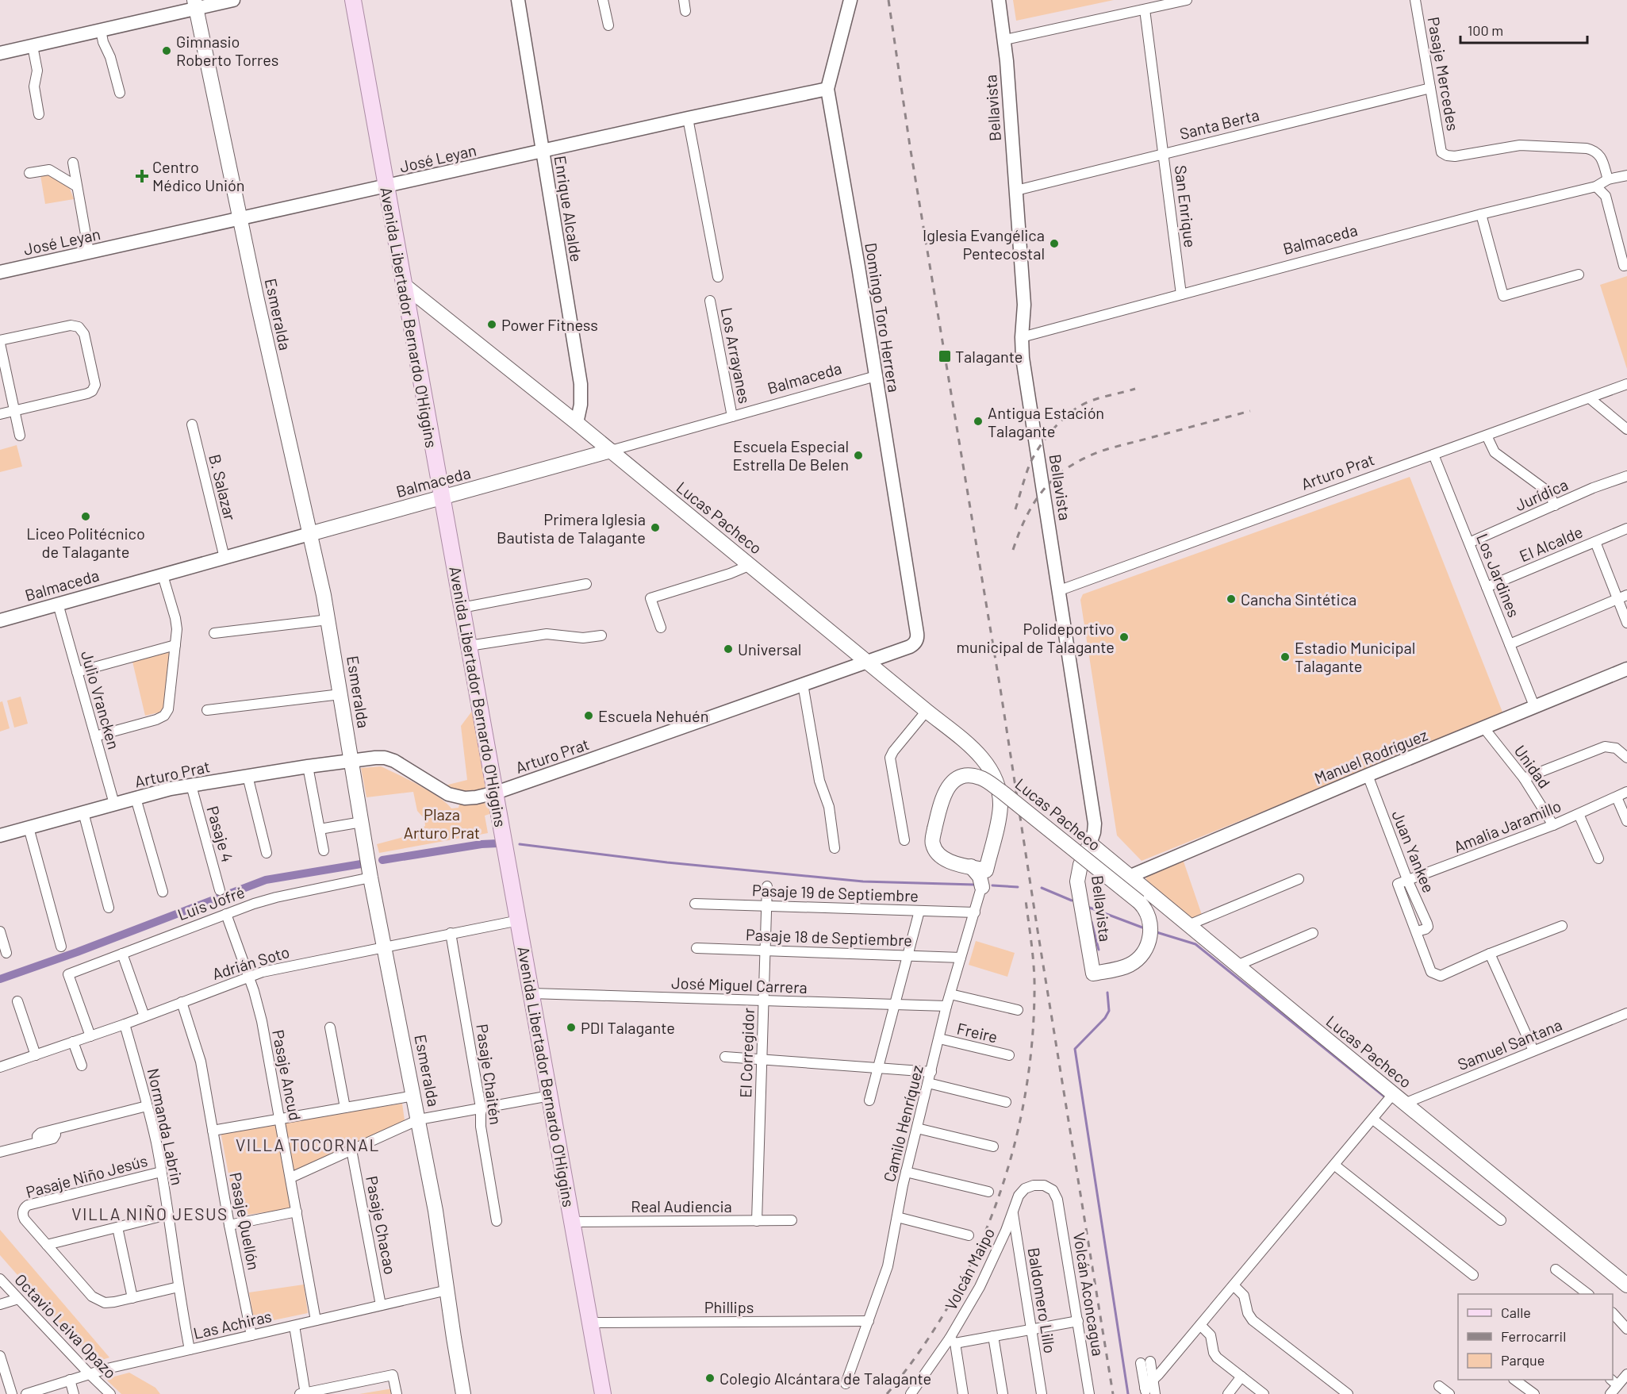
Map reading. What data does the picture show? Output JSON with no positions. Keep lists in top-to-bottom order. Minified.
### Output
{"streets":{"main road":["Bellavista","Balmaceda","Esmeralda","Avenida Libertador Bernardo O'Higgins","Lucas Pacheco"],"street":["Pasaje Mercedes","Santa Berta","José Leyan","San Enrique","Enrique Alcalde","Domingo Toro Herrera","Los Arrayanes","Arturo Prat","B. Salazar","Jurídica","El Alcalde","Los Jardines","Julio Vrancken","Manuel Rodríguez","Unidad","Amalia Jaramillo","Pasaje 4","Juan Yankee","Pasaje 19 de Septiembre","Luis Jofré","Pasaje 18 de Septiembre","Adrián Soto","José Miguel Carrera","Freire","Samuel Santana","El Corregidor","Pasaje Chaitén","Pasaje Ancud","Camilo Henríquez","Normanda Labrin","Pasaje Niño Jesús","Real Audiencia","Pasaje Quellón","Pasaje Chacao","Volcán Maipo","Volcán Aconcagua","Baldomero Lillo","Phillips","Las Achiras","Octavio Leiva Opazo"]},"crossings":[["Pasaje Mercedes","Santa Berta"],["Pasaje Mercedes","Balmaceda"],["Bellavista","Santa Berta"],["Bellavista","Balmaceda"],["Bellavista","Arturo Prat"],["Bellavista","Lucas Pacheco"],["Santa Berta","San Enrique"],["José Leyan","Enrique Alcalde"],["José Leyan","Esmeralda"],["José Leyan","Avenida Libertador Bernardo O'Higgins"],["José Leyan","Domingo Toro Herrera"],["San Enrique","Balmaceda"],["Enrique Alcalde","Lucas Pacheco"],["Balmaceda","Esmeralda"],["Balmaceda","Avenida Libertador Bernardo O'Higgins"],["Balmaceda","Domingo Toro Herrera"],["Balmaceda","Los Arrayanes"],["Balmaceda","B. Salazar"],["Balmaceda","Lucas Pacheco"],["Balmaceda","Julio Vrancken"],["Esmeralda","Arturo Prat"],["Esmeralda","Luis Jofré"],["Esmeralda","Adrián Soto"],["Esmeralda","Las Achiras"],["Avenida Libertador Bernardo O'Higgins","Arturo Prat"],["Avenida Libertador Bernardo O'Higgins","Lucas Pacheco"],["Avenida Libertador Bernardo O'Higgins","Adrián Soto"],["Avenida Libertador Bernardo O'Higgins","José Miguel Carrera"],["Avenida Libertador Bernardo O'Higgins","Real Audiencia"],["Avenida Libertador Bernardo O'Higgins","Phillips"],["Domingo Toro Herrera","Arturo Prat"],["Arturo Prat","Lucas Pacheco"],["Arturo Prat","Los Jardines"],["Arturo Prat","Julio Vrancken"],["Arturo Prat","Pasaje 4"],["Jurídica","Los Jardines"],["Lucas Pacheco","Manuel Rodríguez"],["Lucas Pacheco","Samuel Santana"],["Lucas Pacheco","Camilo Henríquez"],["El Alcalde","Los Jardines"],["Los Jardines","Manuel Rodríguez"],["Manuel Rodríguez","Unidad"],["Manuel Rodríguez","Juan Yankee"],["Unidad","Amalia Jaramillo"],["Amalia Jaramillo","Juan Yankee"],["Pasaje 19 de Septiembre","El Corregidor"],["Pasaje 19 de Septiembre","Camilo Henríquez"],["Luis Jofré","Adrián Soto"],["Luis Jofré","Pasaje Ancud"],["Pasaje 18 de Septiembre","El Corregidor"],["Pasaje 18 de Septiembre","Camilo Henríquez"],["Adrián Soto","Pasaje Chaitén"],["Adrián Soto","Pasaje Ancud"],["Adrián Soto","Normanda Labrin"],["Adrián Soto","Pasaje Quellón"],["José Miguel Carrera","El Corregidor"],["José Miguel Carrera","Camilo Henríquez"],["Freire","Camilo Henríquez"],["El Corregidor","Real Audiencia"],["Pasaje Ancud","Las Achiras"],["Camilo Henríquez","Phillips"],["Normanda Labrin","Pasaje Niño Jesús"],["Normanda Labrin","Las Achiras"],["Pasaje Quellón","Las Achiras"],["Pasaje Chacao","Las Achiras"],["Volcán Maipo","Volcán Aconcagua"],["Volcán Maipo","Baldomero Lillo"],["Las Achiras","Octavio Leiva Opazo"]],"districts":["VILLA TOCORNAL","VILLA NIÑO JESUS"],"parks":["Plaza Arturo Prat"],"places":{"other":["Gimnasio Roberto Torres","Iglesia Evangélica Pentecostal","Power Fitness","Antigua Estación Talagante","Escuela Especial Estrella De Belen","Liceo Politécnico de Talagante","Primera Iglesia Bautista de Talagante","Cancha Sintética","Polideportivo municipal de Talagante","Universal","Estadio Municipal Talagante","Escuela Nehuén","PDI Talagante","Colegio Alcántara de Talagante"],"health":["Centro Médico Unión"],"transit":["Talagante"]},"legend":["Calle","Ferrocarril","Parque"],"scale_bar":"100 m"}
